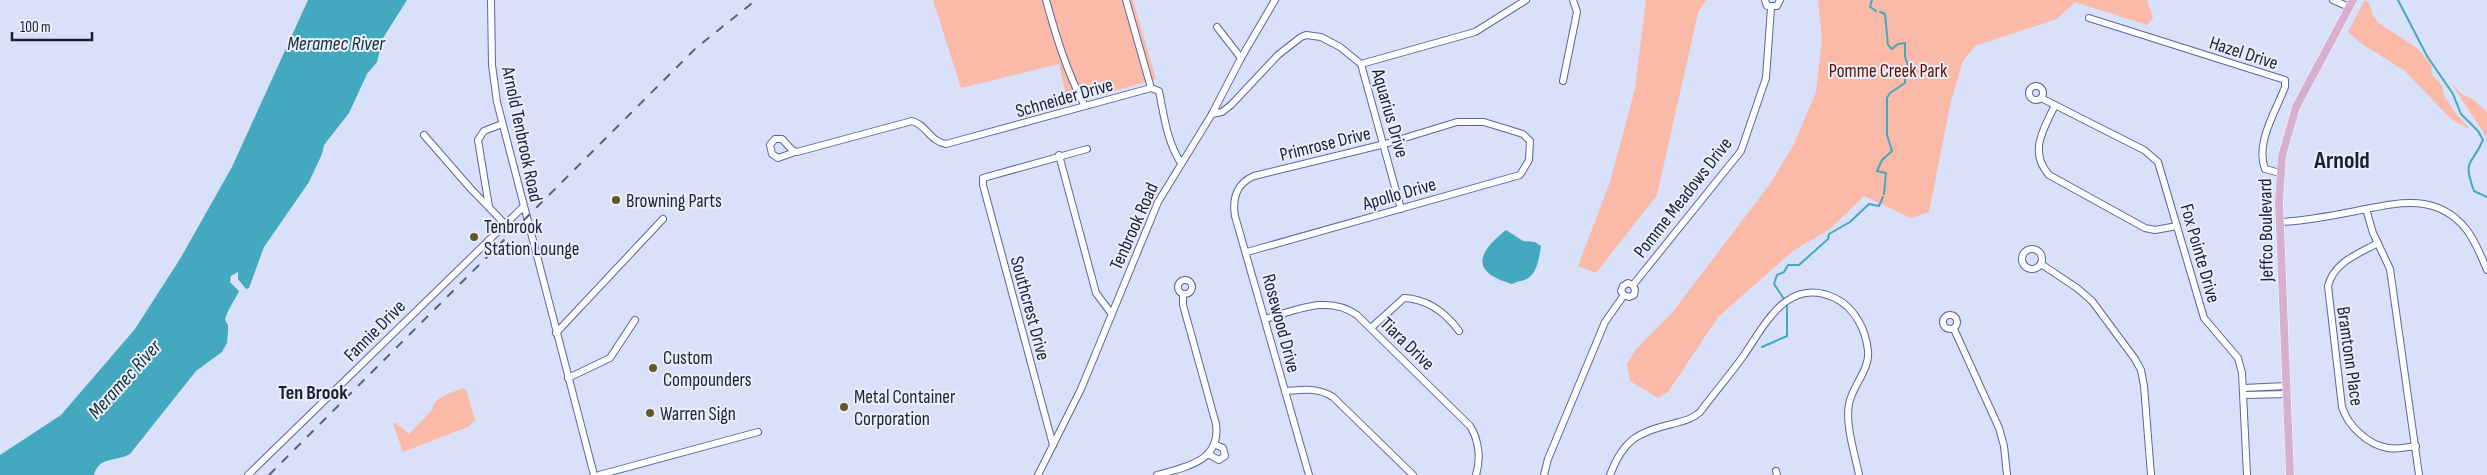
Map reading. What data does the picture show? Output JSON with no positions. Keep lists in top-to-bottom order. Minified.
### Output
{"streets":{"main road":["Jeffco Boulevard"],"street":["Hazel Drive","Schneider Drive","Aquarius Drive","Arnold Tenbrook Road","Primrose Drive","Apollo Drive","Pomme Meadows Drive","Tenbrook Road","Fox Pointe Drive","Southcrest Drive","Rosewood Drive","Fannie Drive","Tiara Drive","Bramtonn Place"]},"crossings":[["Hazel Drive","Jeffco Boulevard"],["Aquarius Drive","Primrose Drive"],["Aquarius Drive","Apollo Drive"],["Aquarius Drive","Tenbrook Road"],["Arnold Tenbrook Road","Fannie Drive"],["Primrose Drive","Apollo Drive"],["Primrose Drive","Rosewood Drive"],["Apollo Drive","Rosewood Drive"],["Tenbrook Road","Southcrest Drive"],["Rosewood Drive","Tiara Drive"]],"districts":["Arnold","Ten Brook"],"water":["Meramec River"],"parks":["Pomme Creek Park"],"places":["Browning Parts","Tenbrook Station Lounge","Custom Compounders","Metal Container Corporation","Warren Sign"],"scale_bar":"100 m"}
